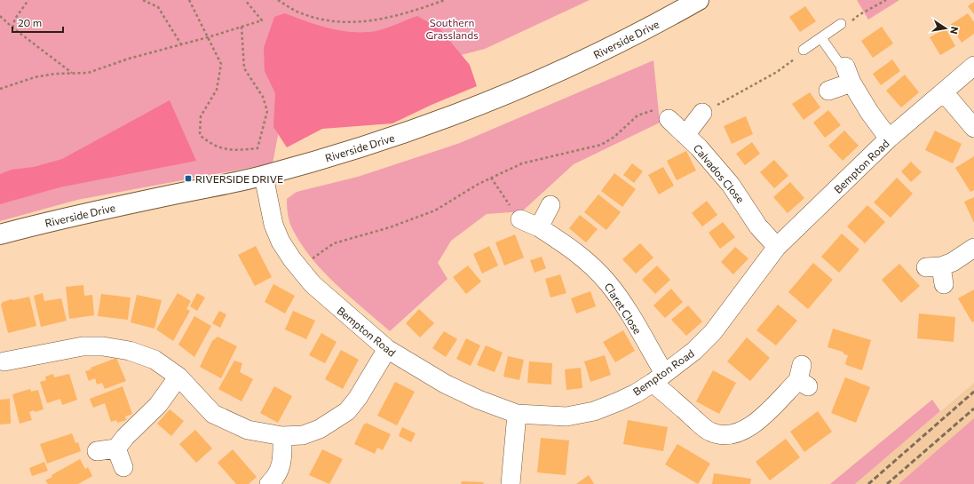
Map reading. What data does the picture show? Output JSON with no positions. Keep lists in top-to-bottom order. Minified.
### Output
{"streets":{"street":["Riverside Drive","Bempton Road","Calvados Close","Claret Close"]},"crossings":[["Riverside Drive","Bempton Road"],["Bempton Road","Calvados Close"],["Bempton Road","Claret Close"]],"parks":["Southern Grasslands"],"places":{"transit":["RIVERSIDE DRIVE"]},"scale_bar":"20 m","north":"right"}
